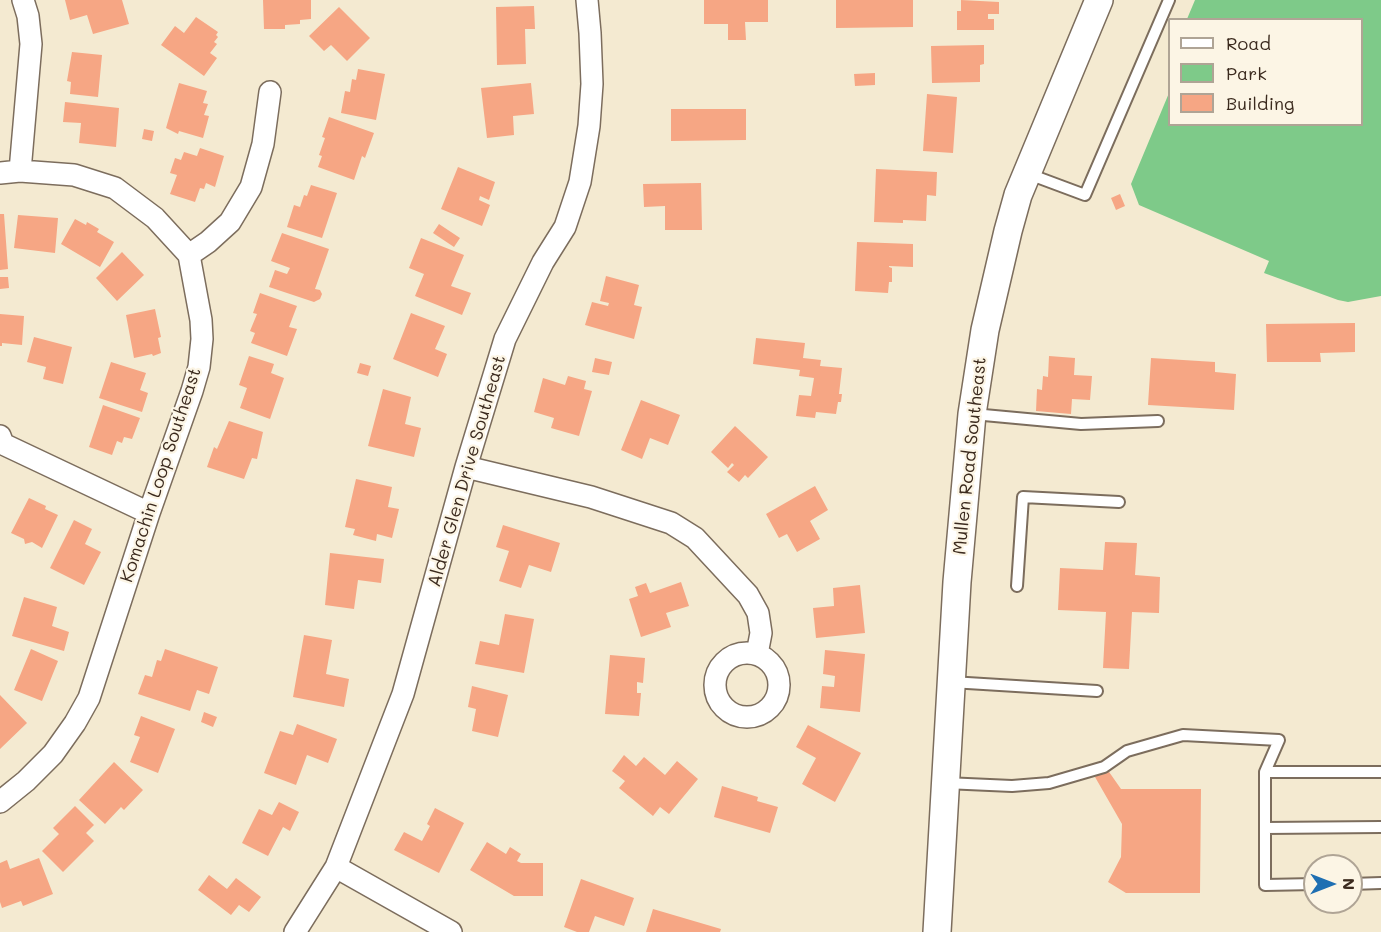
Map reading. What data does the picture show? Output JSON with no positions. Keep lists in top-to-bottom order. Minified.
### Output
{"streets":{"street":["Mullen Road Southeast","Alder Glen Drive Southeast","Komachin Loop Southeast"]},"legend":["Road","Park","Building"],"north":"right"}
